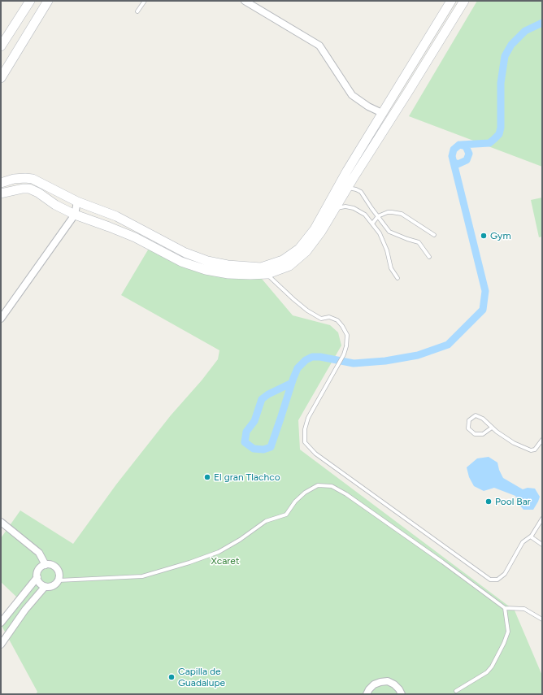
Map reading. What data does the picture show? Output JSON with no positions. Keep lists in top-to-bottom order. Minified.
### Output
{"parks":["Xcaret"],"places":["Gym","El gran Tlachco","Pool Bar","Capilla de Guadalupe"]}
